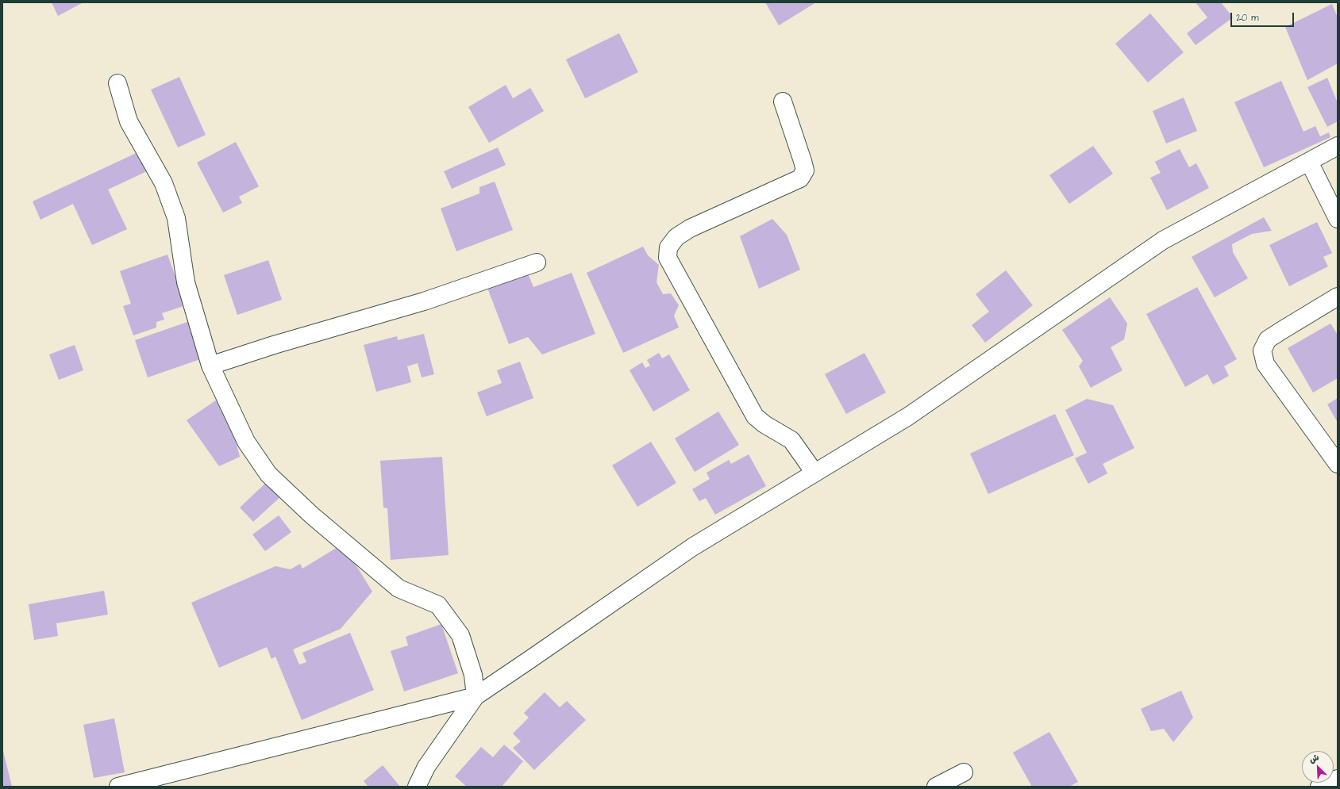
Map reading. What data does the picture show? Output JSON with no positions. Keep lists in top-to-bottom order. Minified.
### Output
{"scale_bar":"20 m","north":"top left"}
